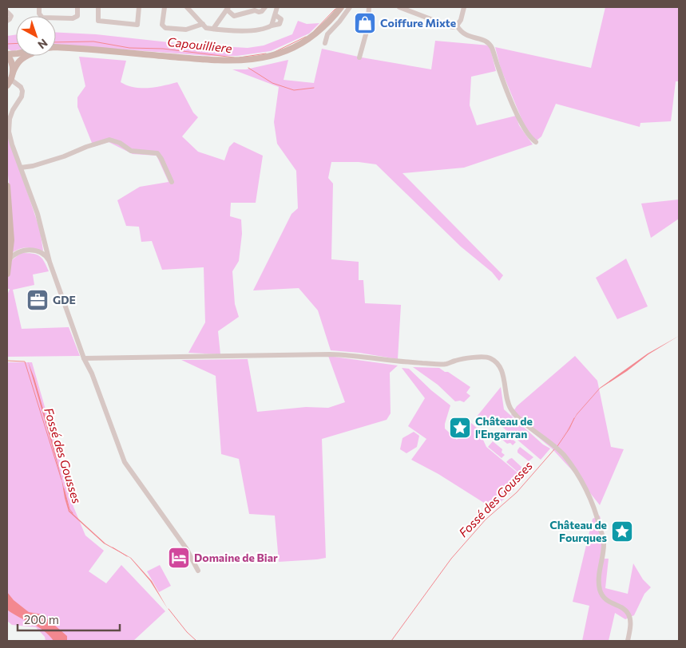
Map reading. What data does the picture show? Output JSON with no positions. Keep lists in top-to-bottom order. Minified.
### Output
{"water":["Capouilliere","Fossé des Gousses"],"places":{"shop":["Coiffure Mixte"],"office":["GDE"],"place":["Château de l'Engarran","Château de Fourques"],"hotel":["Domaine de Biar"]},"scale_bar":"200 m","north":"bottom right"}
